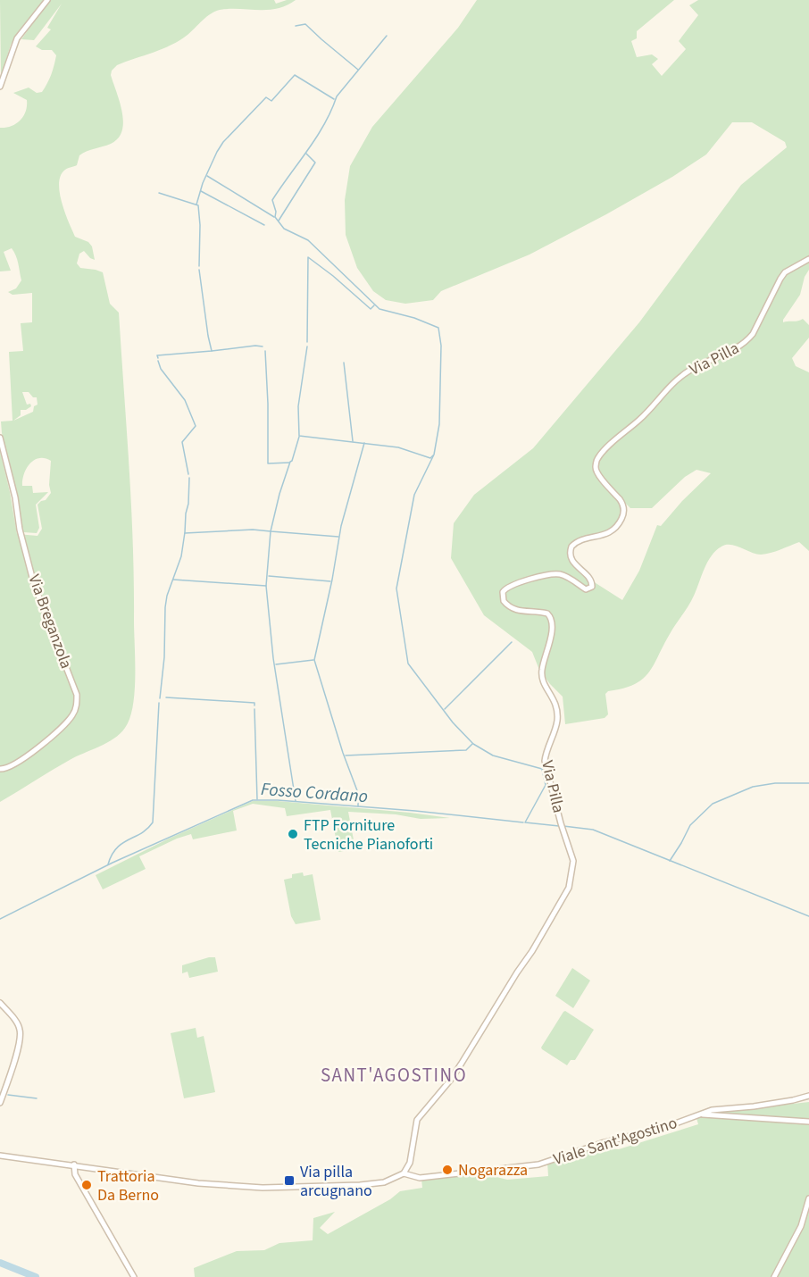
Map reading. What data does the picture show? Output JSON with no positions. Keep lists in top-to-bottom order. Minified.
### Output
{"streets":{"main road":["Via Pilla","Via Breganzola","Viale Sant'Agostino"]},"crossings":[["Via Pilla","Viale Sant'Agostino"]],"districts":["SANT'AGOSTINO"],"water":["Fosso Cordano"],"places":{"other":["FTP Forniture Tecniche Pianoforti","Nogarazza","Trattoria Da Berno"],"transit":["Via pilla arcugnano"]}}
